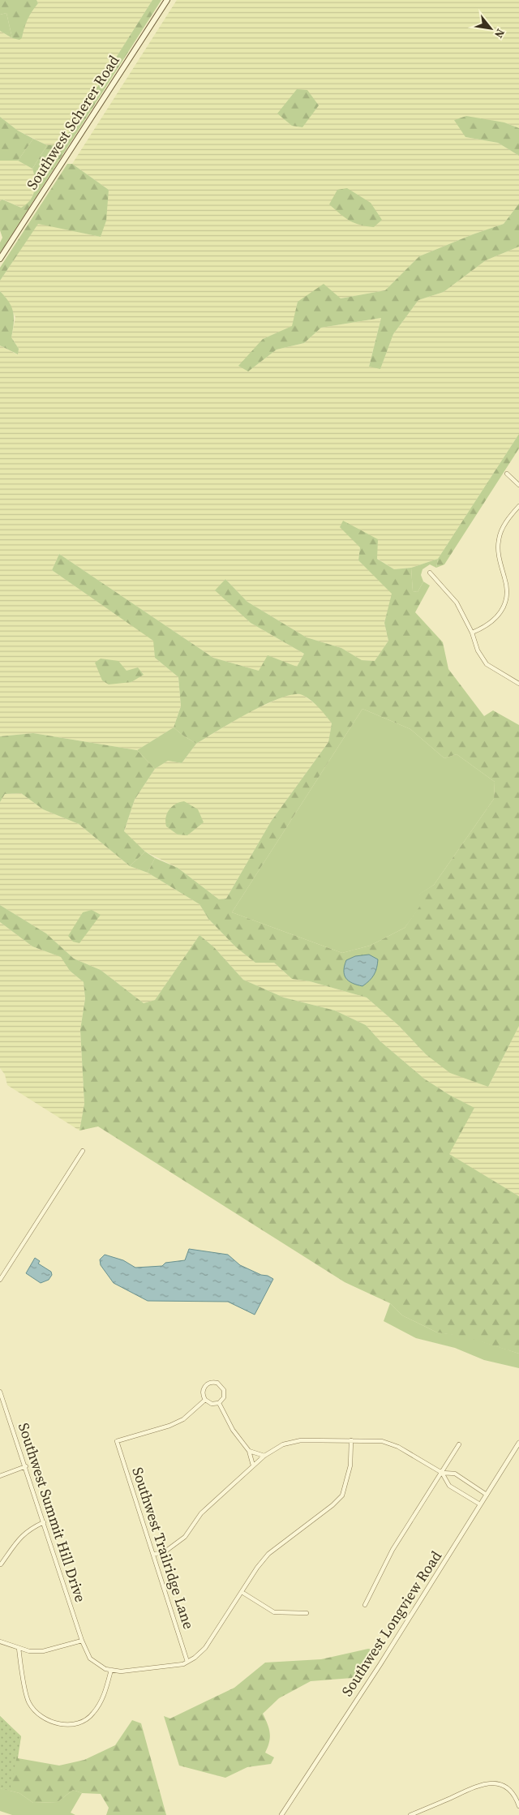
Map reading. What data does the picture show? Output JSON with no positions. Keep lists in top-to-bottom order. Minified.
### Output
{"streets":{"main road":["Southwest Scherer Road"],"street":["Southwest Summit Hill Drive","Southwest Trailridge Lane","Southwest Longview Road"]},"north":"bottom right"}
